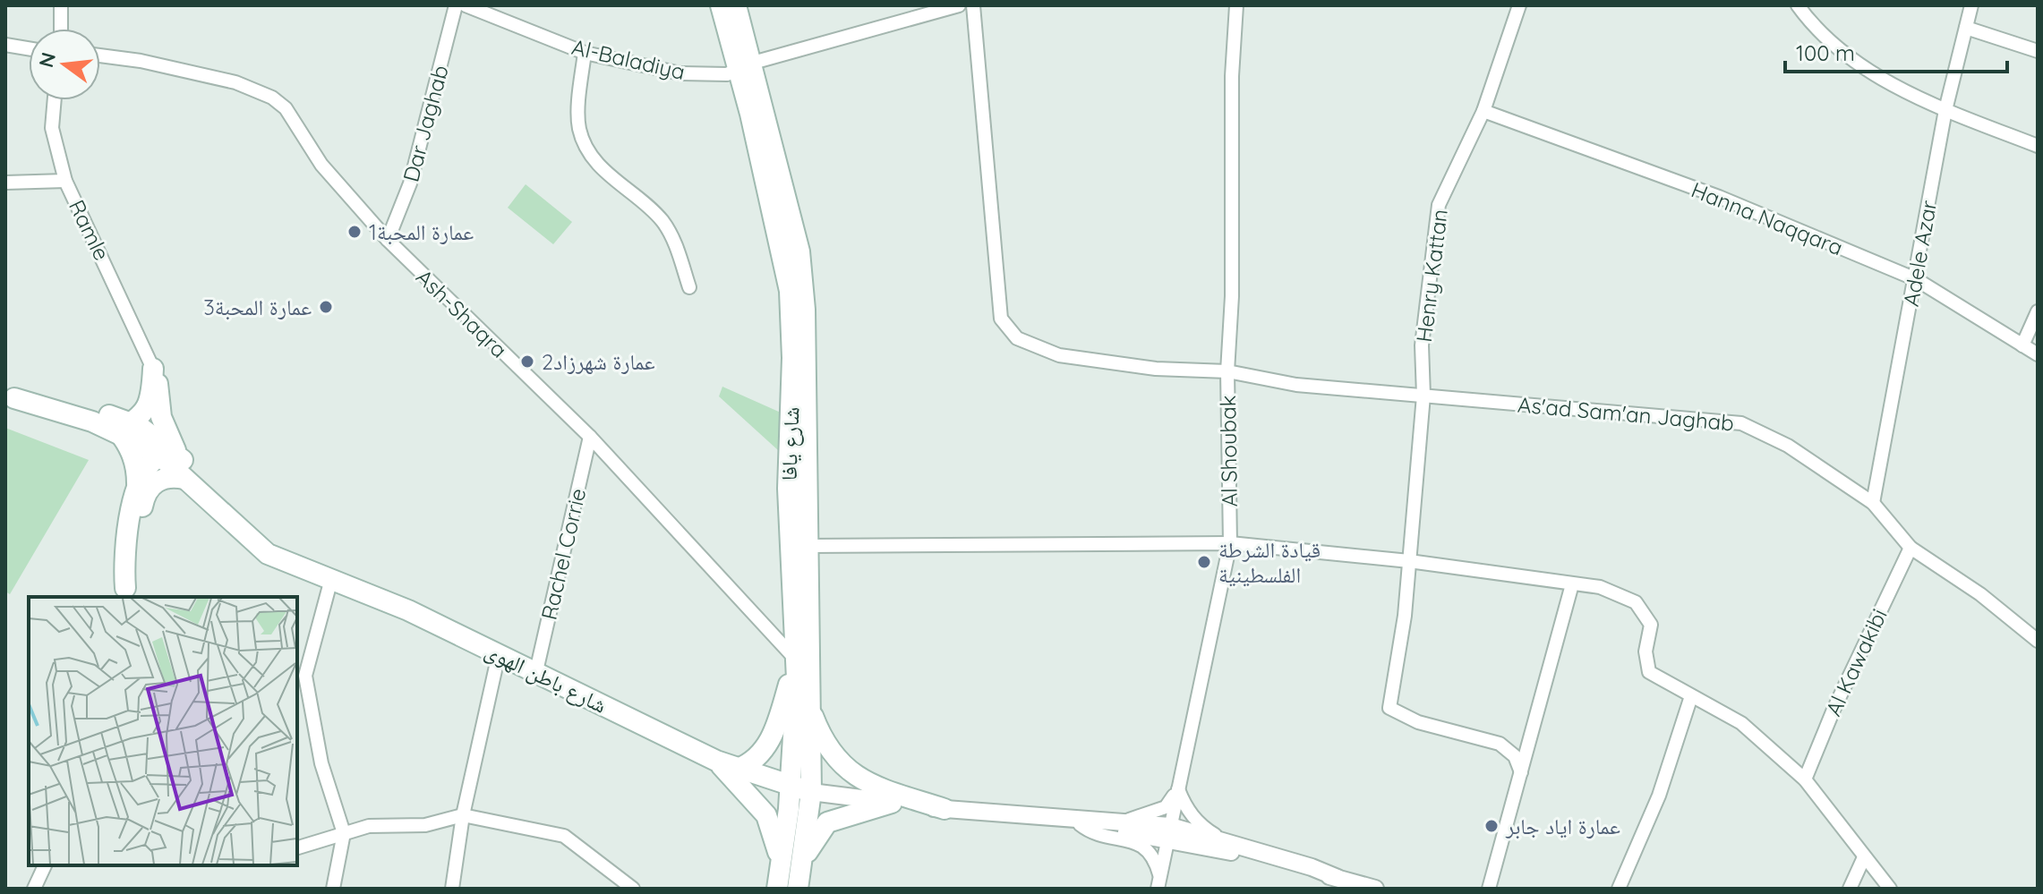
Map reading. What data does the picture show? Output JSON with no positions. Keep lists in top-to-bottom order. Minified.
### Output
{"streets":{"main road":["شارع يافا","شارع باطن الهوى"],"street":["Al-Baladiya","Dar Jaghab","Hanna Naqqara","Ramle","Adele Azar","Henry Kattan","Ash-Shaqra","As'ad Sam'an Jaghab","Al Shoubak","Rachel Corrie","Al Kawakibi"]},"crossings":[["Al-Baladiya","شارع يافا"],["Dar Jaghab","Ash-Shaqra"],["Hanna Naqqara","Adele Azar"],["Hanna Naqqara","Henry Kattan"],["Adele Azar","As'ad Sam'an Jaghab"],["Henry Kattan","As'ad Sam'an Jaghab"],["Ash-Shaqra","شارع يافا"],["Ash-Shaqra","Rachel Corrie"],["As'ad Sam'an Jaghab","Al Shoubak"],["As'ad Sam'an Jaghab","Al Kawakibi"],["شارع يافا","شارع باطن الهوى"],["Rachel Corrie","شارع باطن الهوى"]],"places":["عمارة المحبة1","عمارة المحبة3","عمارة شهرزاد2","قيادة الشرطة الفلسطينية","عمارة اياد جابر"],"scale_bar":"100 m","north":"left"}
